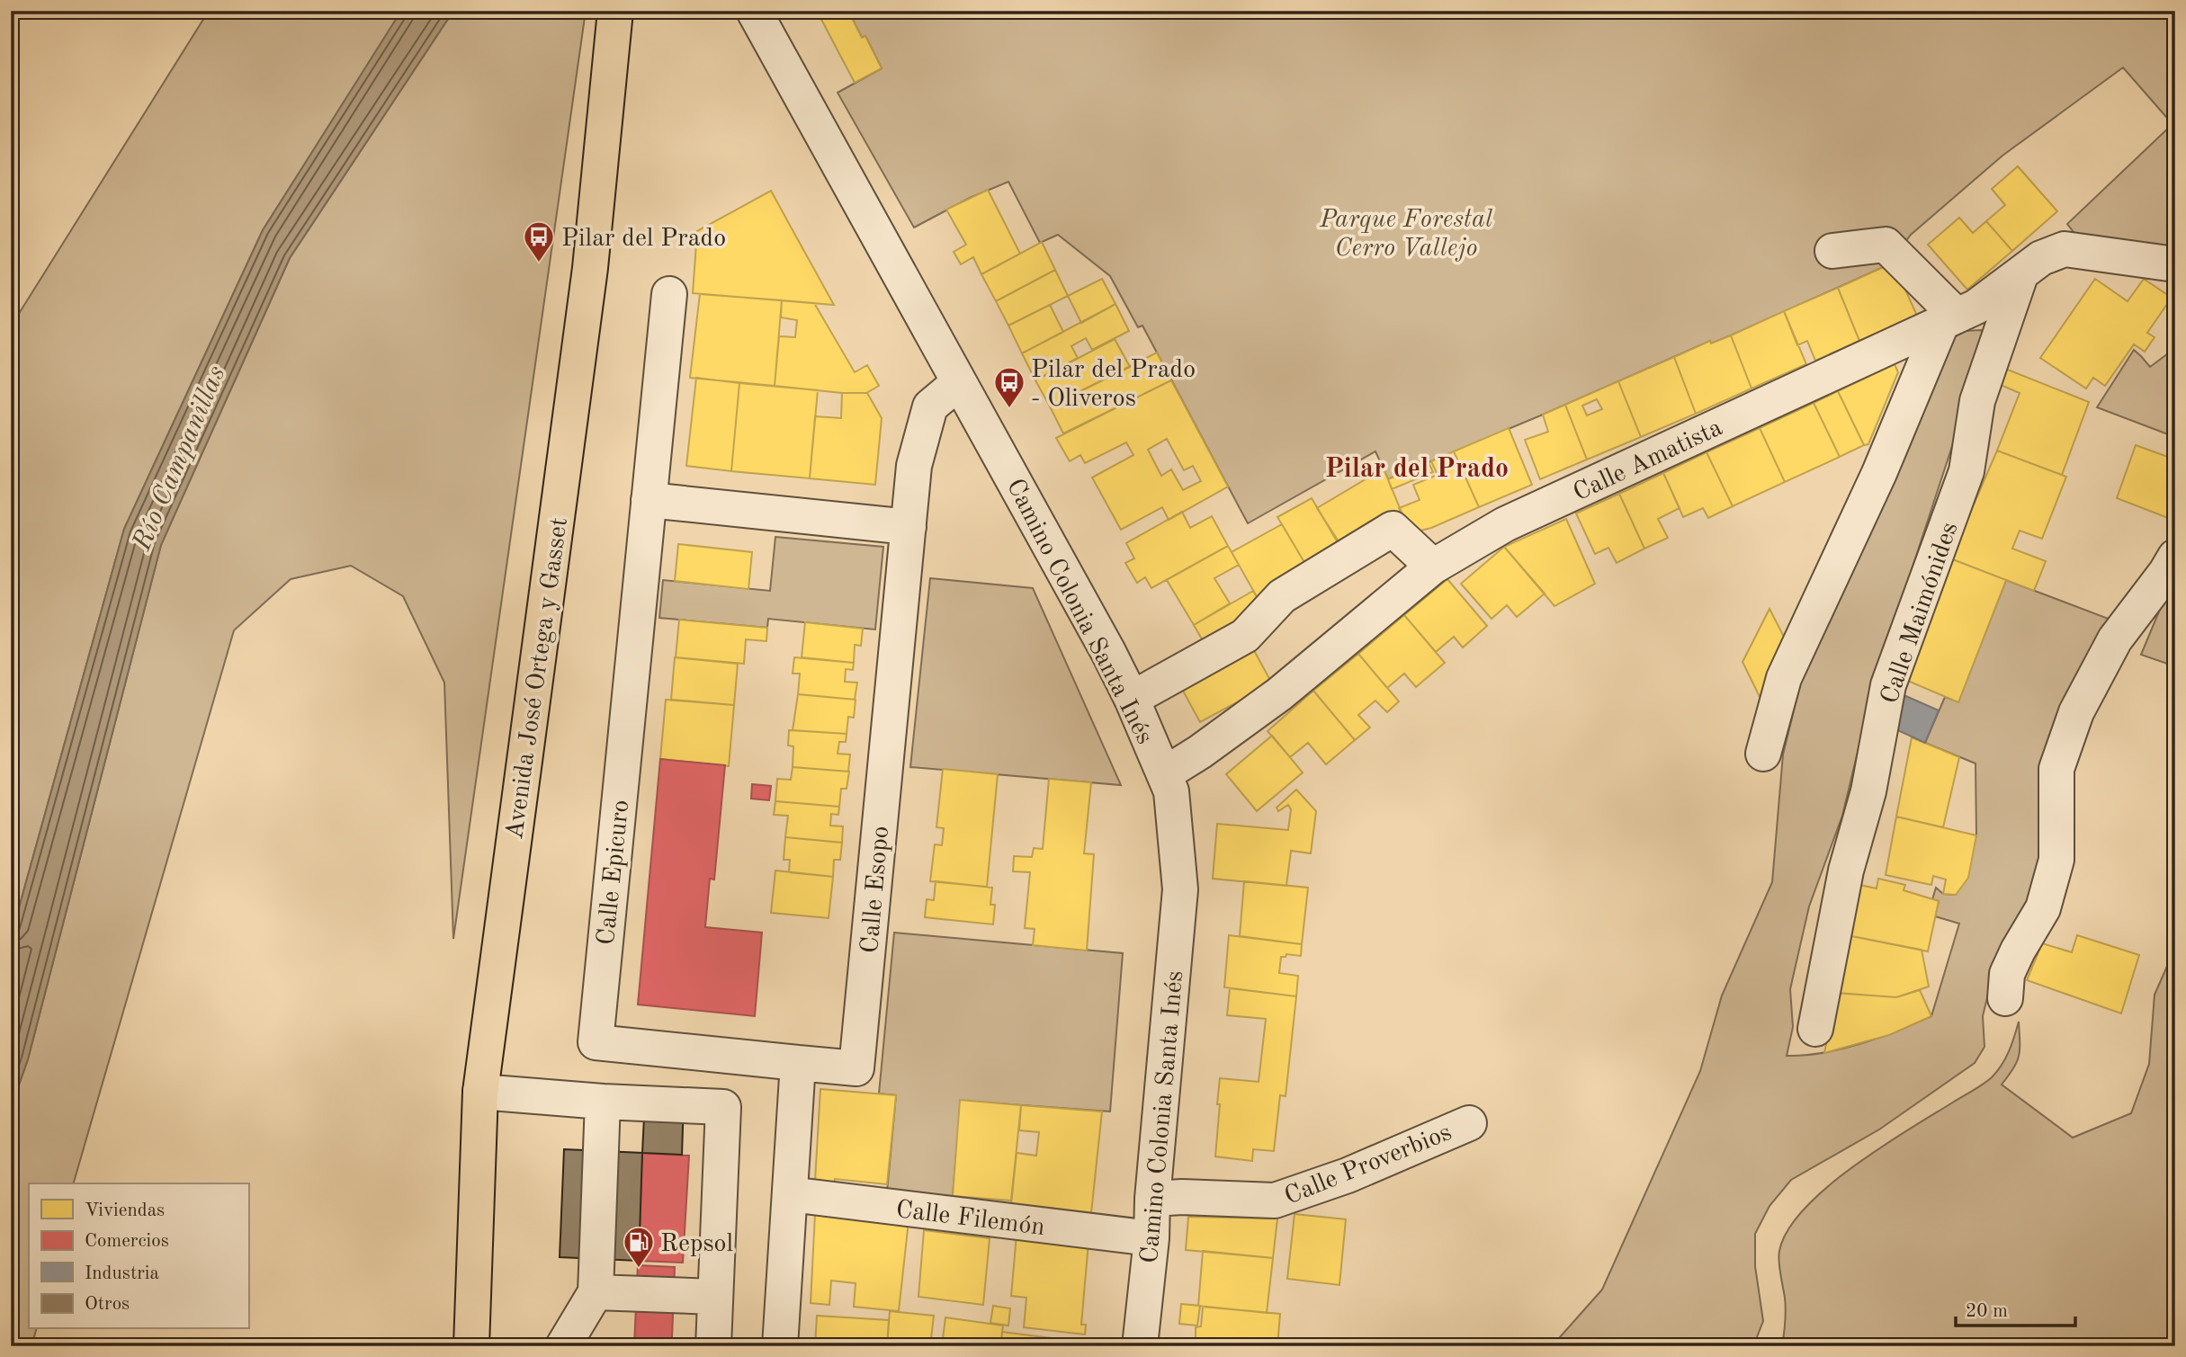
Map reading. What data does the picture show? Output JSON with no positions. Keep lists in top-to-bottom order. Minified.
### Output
{"streets":{"main road":["Avenida José Ortega y Gasset"],"street":["Calle Amatista","Camino Colonia Santa Inés","Calle Maimónides","Calle Epicuro","Calle Esopo","Calle Proverbios","Calle Filemón"]},"crossings":[["Calle Amatista","Camino Colonia Santa Inés"],["Calle Amatista","Calle Maimónides"],["Camino Colonia Santa Inés","Calle Esopo"],["Camino Colonia Santa Inés","Calle Proverbios"],["Camino Colonia Santa Inés","Calle Filemón"],["Calle Epicuro","Calle Esopo"]],"districts":["Pilar del Prado"],"water":["Río Campanillas"],"parks":["Parque Forestal Cerro Vallejo"],"places":{"bus stop":["Pilar del Prado","Pilar del Prado - Oliveros"],"fuel station":["Repsol"]},"legend":["Viviendas","Comercios","Industria","Otros"],"scale_bar":"20 m"}
